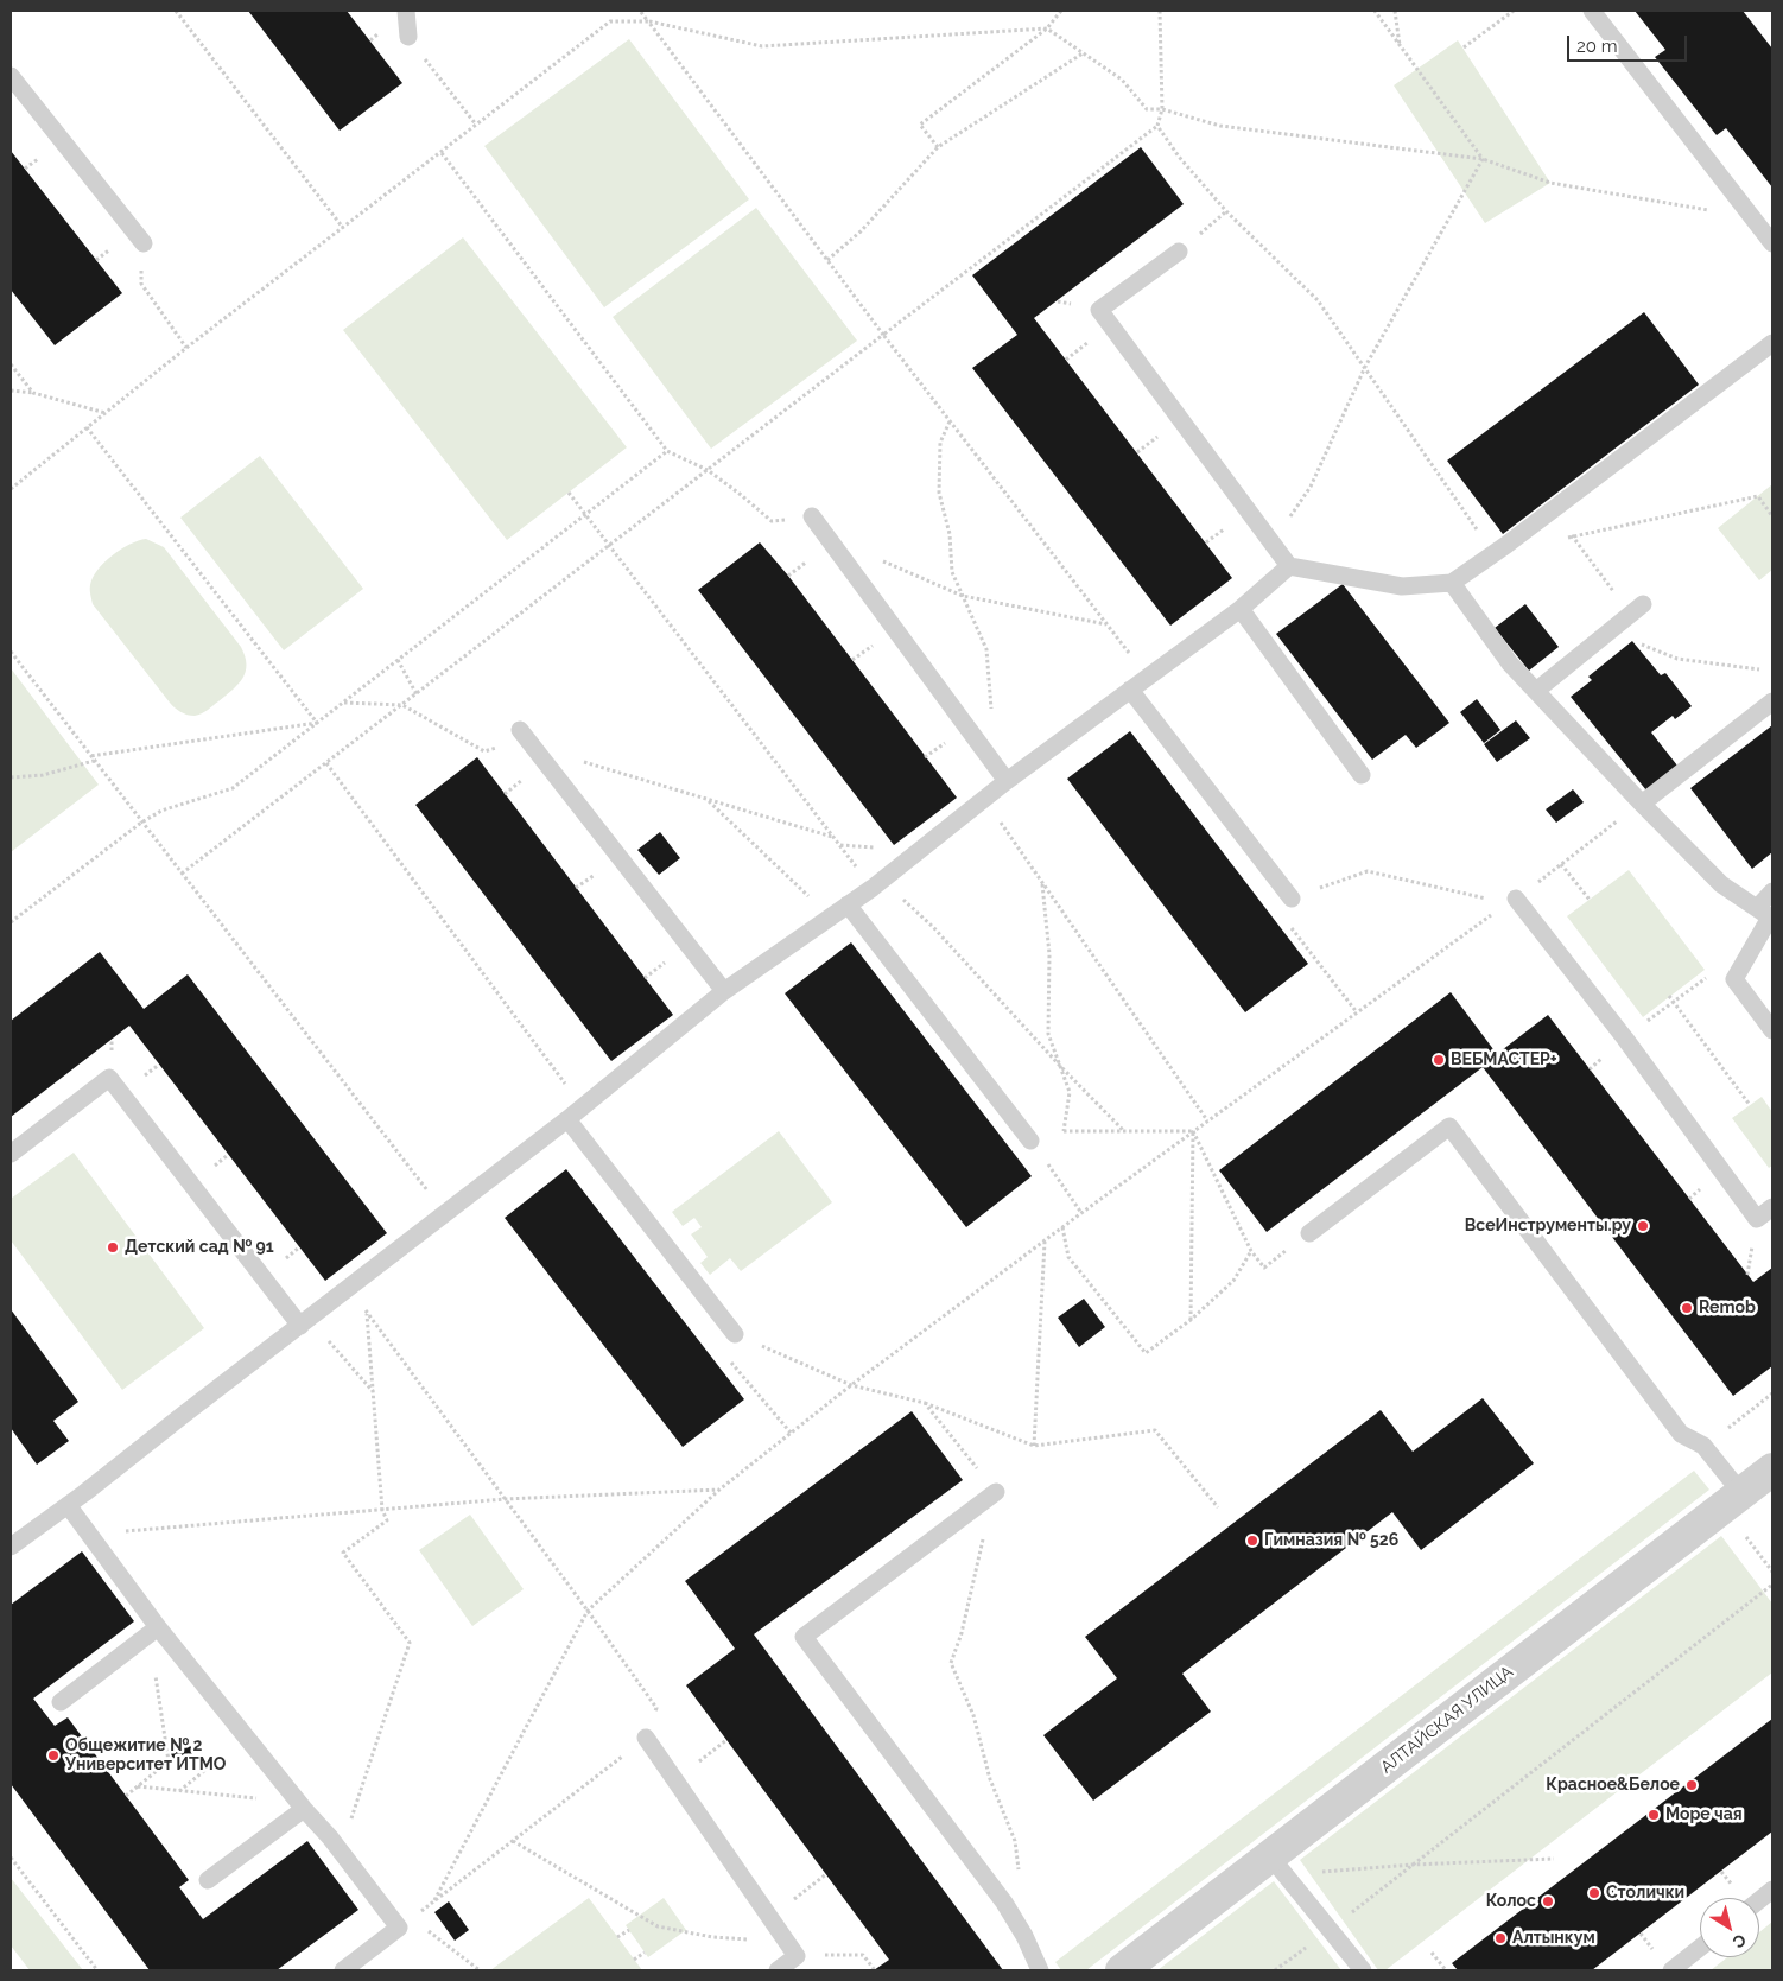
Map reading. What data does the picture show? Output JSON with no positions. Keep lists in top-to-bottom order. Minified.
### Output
{"streets":{"street":["АЛТАЙСКАЯ УЛИЦА"]},"places":["ВЕБМАСТЕР+","ВсеИнструменты.ру","Детский сад № 91","Remob","Гимназия № 526","Общежитие № 2 Университет ИТМО","Красное&Белое","Море чая","Столички","Колос","Алтынкум"],"scale_bar":"20 m","north":"bottom right"}
